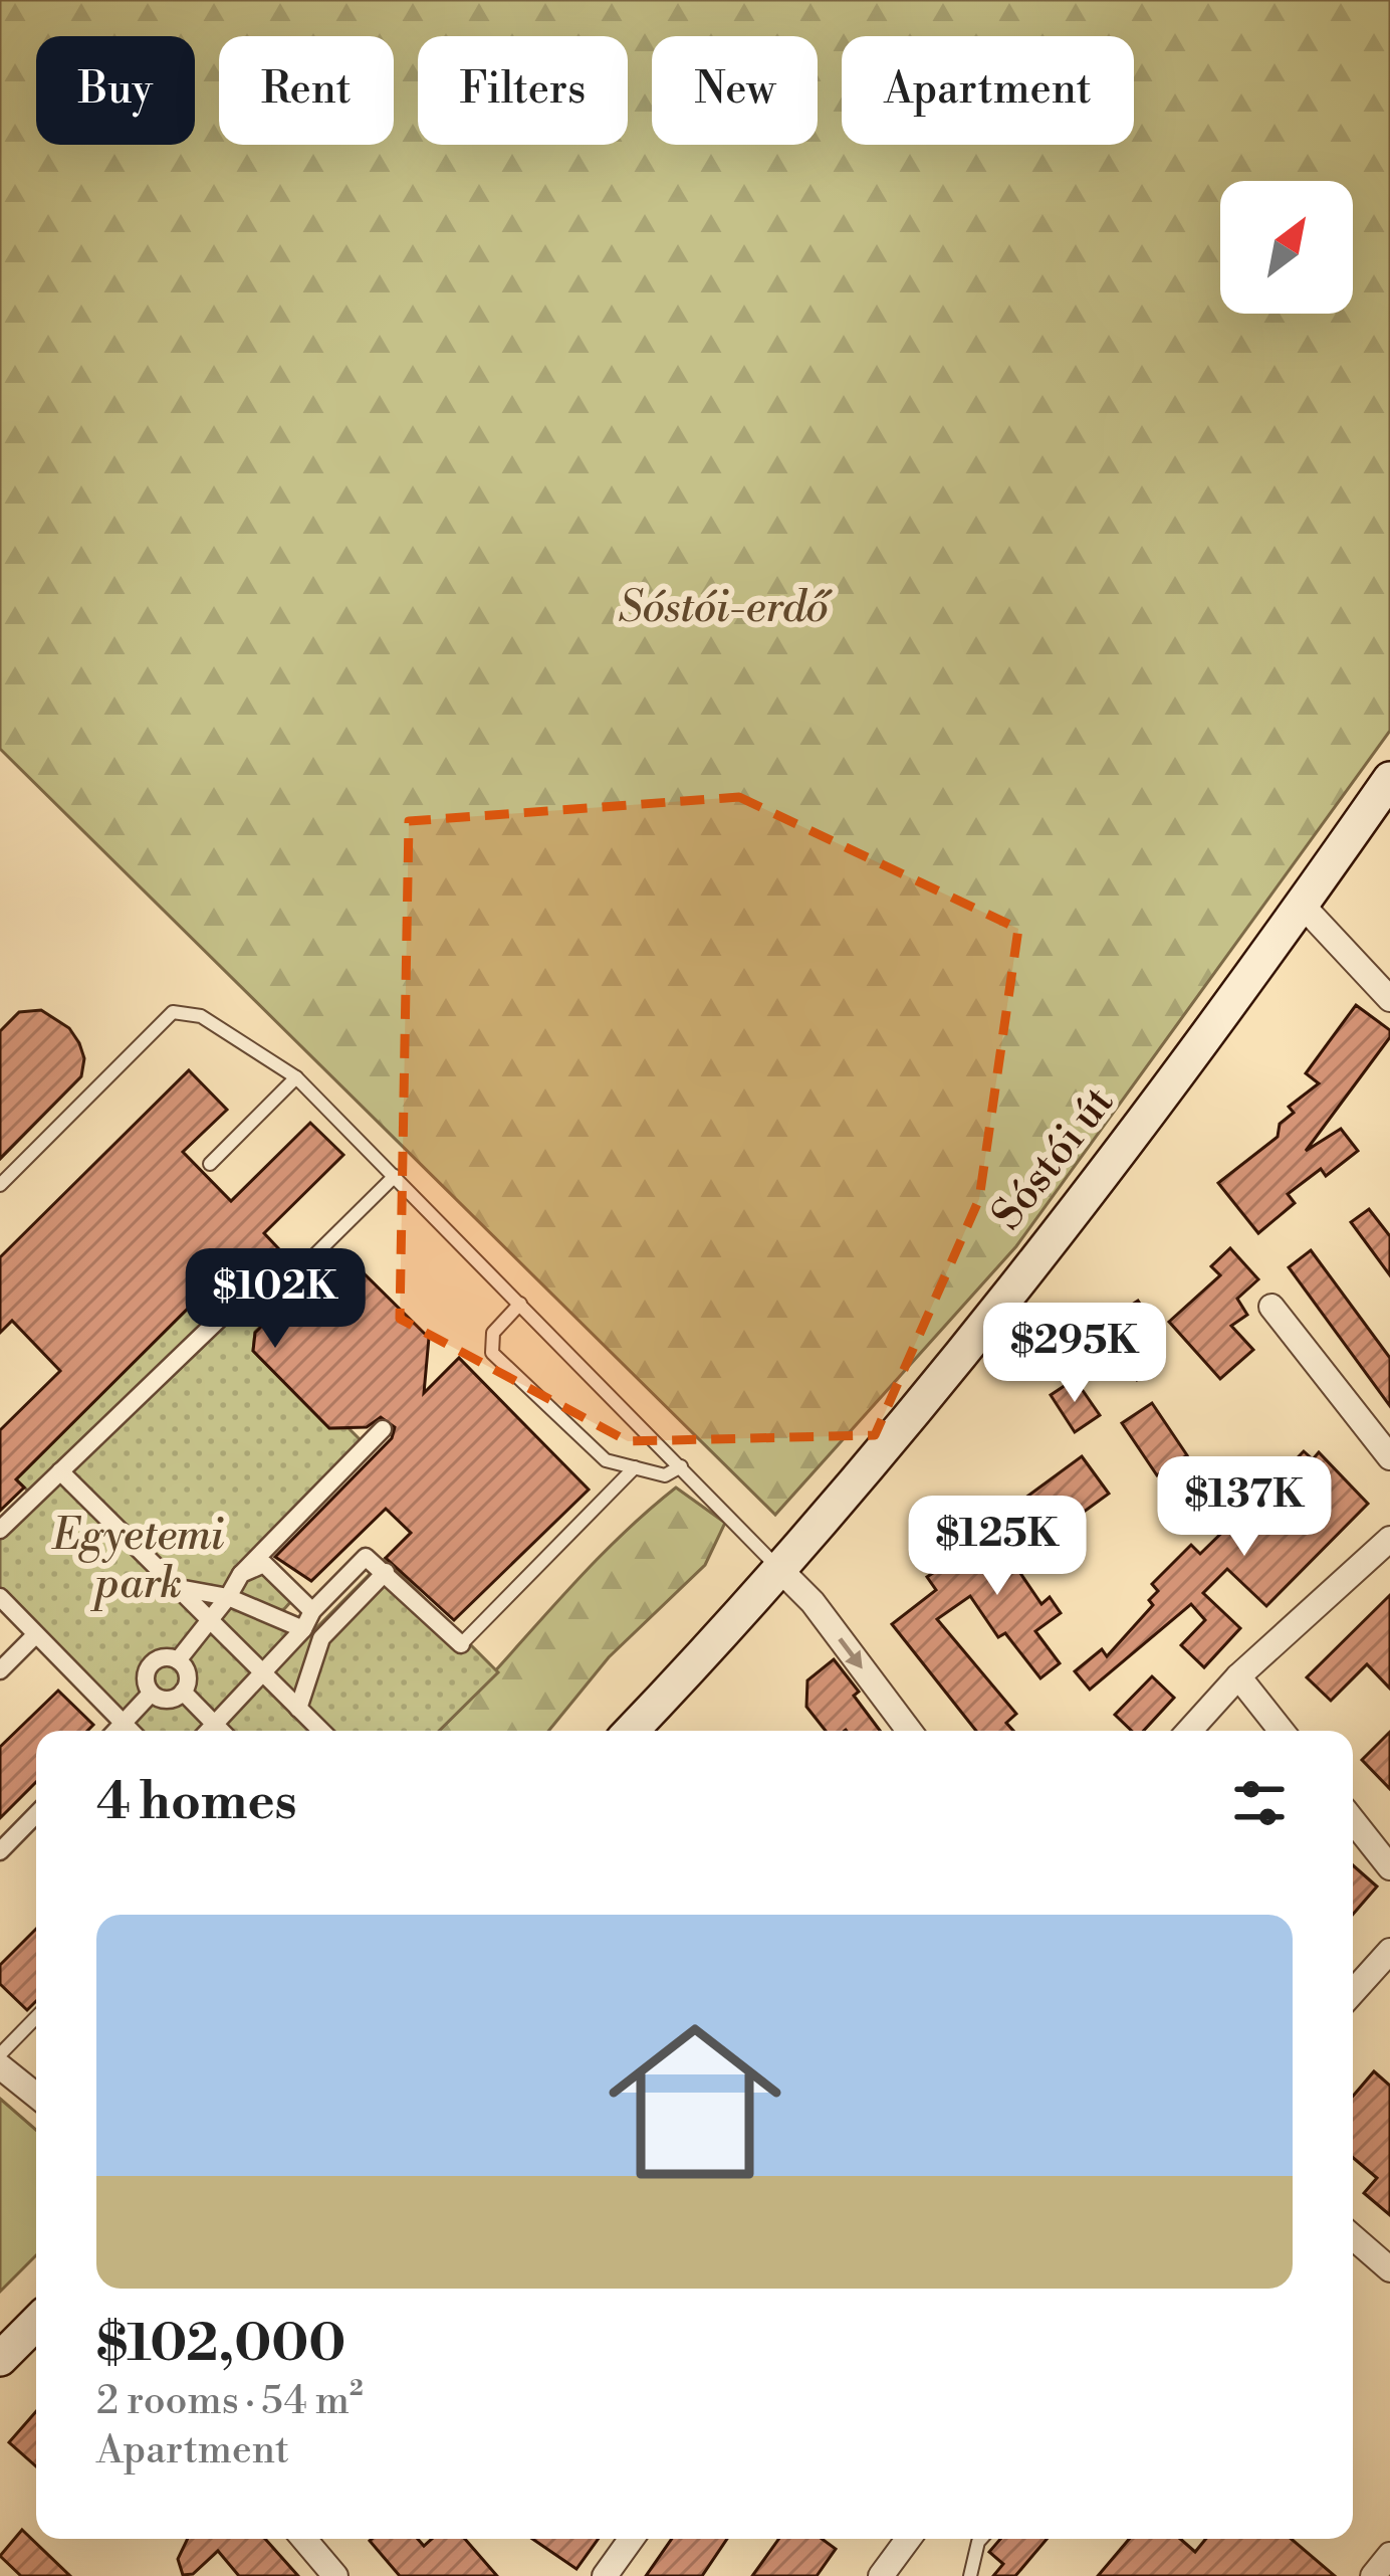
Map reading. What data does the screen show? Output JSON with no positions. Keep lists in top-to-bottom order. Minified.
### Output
{"streets":{"main road":["Sóstói út"]},"parks":["Sóstói-erdő","Egyetemi park"],"north":"top right","page":{"chip":["Buy","Rent","Filters","New","Apartment"],"price":["$102K","$295K","$137K","$125K"],"heading":"4 homes","list":[{"name":"$102,000","note":"2 rooms · 54 m² · Apartment"}]}}
